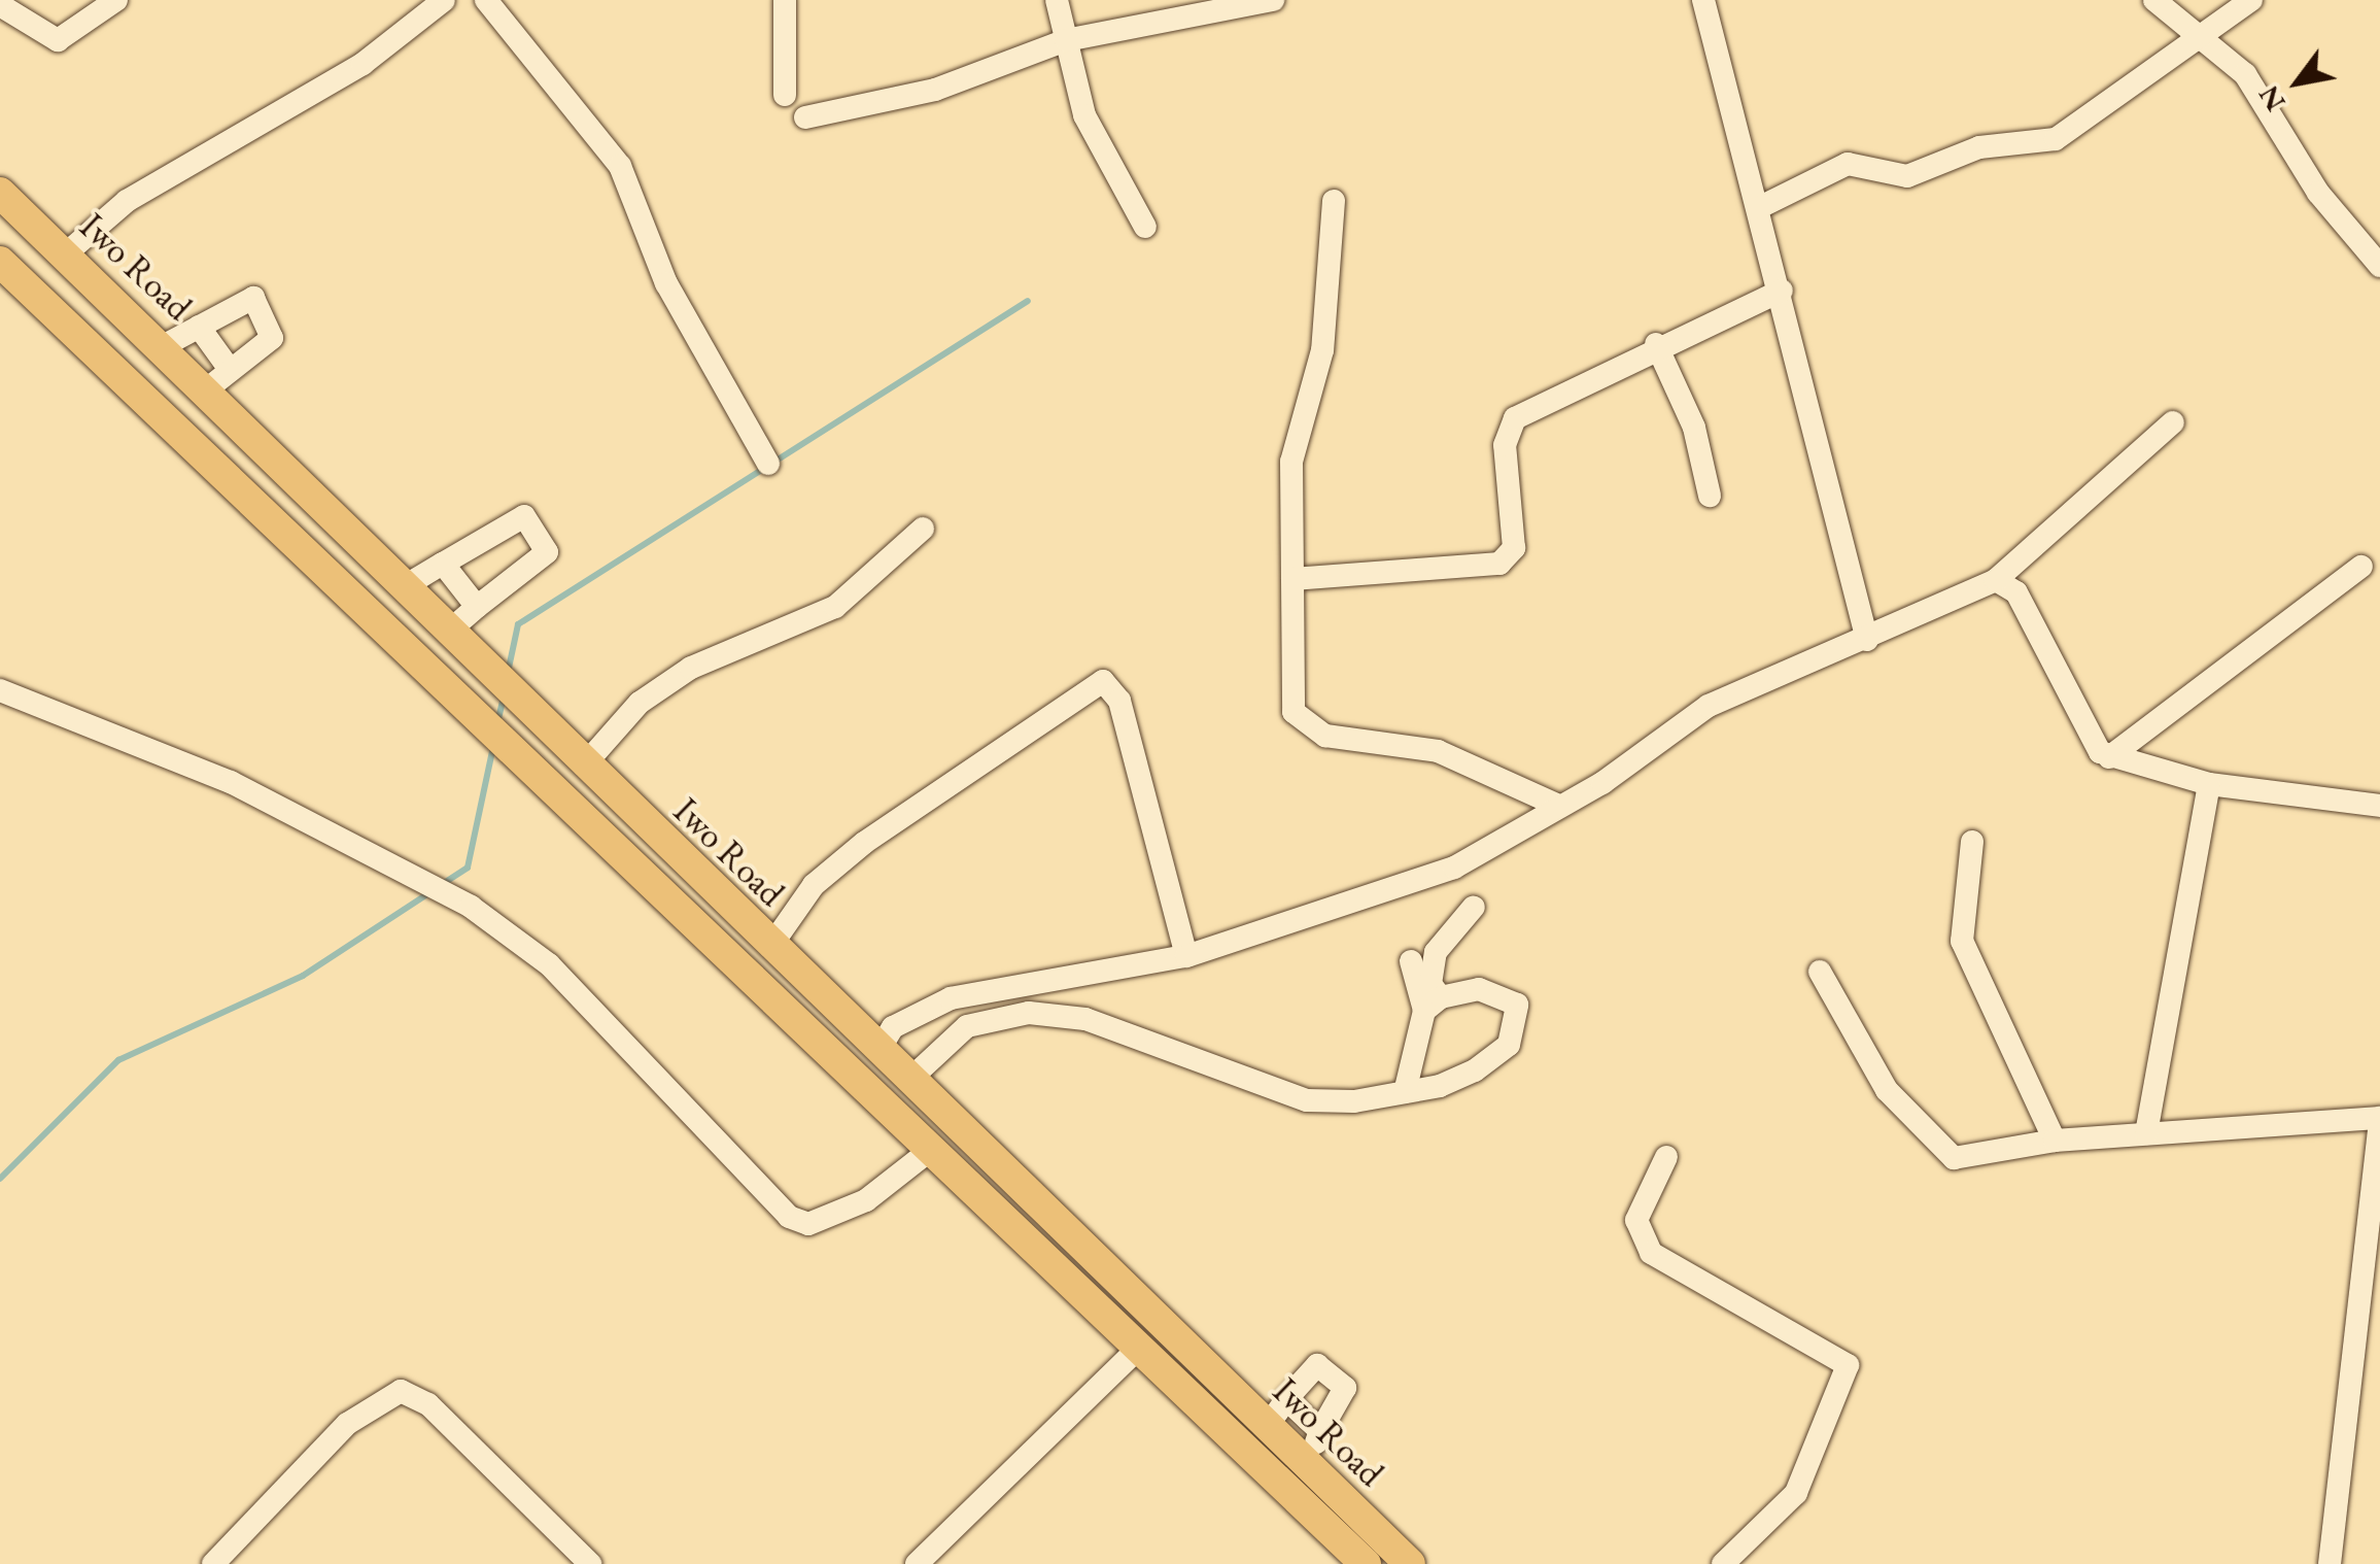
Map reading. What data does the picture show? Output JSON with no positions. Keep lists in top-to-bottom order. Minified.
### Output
{"streets":{"main road":["Iwo Road"]},"north":"bottom left"}
